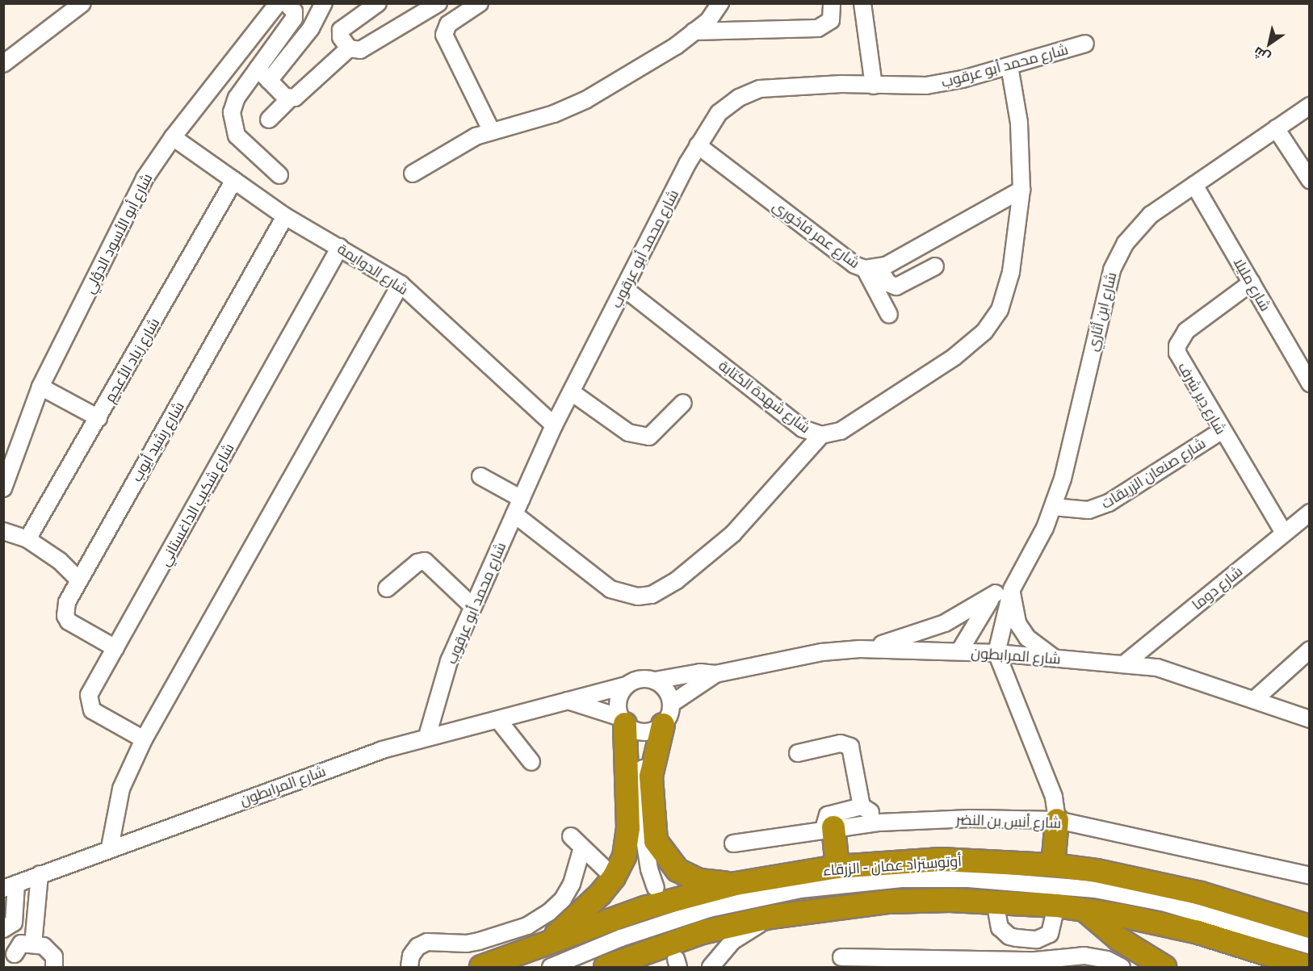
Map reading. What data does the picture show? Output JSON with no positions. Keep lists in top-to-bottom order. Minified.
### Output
{"streets":{"highway":["أوتوستراد عمان - الزرقاء"],"street":["شارع محمد أبو عرقوب","شارع أبو الأسود الدؤلي","شارع عمر فاخوري","شارع الدوايمة","شارع مليلا","شارع ابن أثاري","شارع زياد الأعجم","شارع شهدة الكتابة","شارع دير شرف","شارع رشيد أيوب","شارع صنعان الزريقات","شارع شكيب الداغستاني","شارع دوما","شارع المرابطون","شارع أنس بن النضر"]},"crossings":[["شارع محمد أبو عرقوب","شارع عمر فاخوري"],["شارع محمد أبو عرقوب","شارع الدوايمة"],["شارع محمد أبو عرقوب","شارع شهدة الكتابة"],["شارع محمد أبو عرقوب","شارع المرابطون"],["شارع أبو الأسود الدؤلي","شارع الدوايمة"],["شارع عمر فاخوري","شارع شهدة الكتابة"],["شارع الدوايمة","شارع زياد الأعجم"],["شارع الدوايمة","شارع رشيد أيوب"],["شارع الدوايمة","شارع شكيب الداغستاني"],["شارع مليلا","شارع ابن أثاري"],["شارع مليلا","شارع دير شرف"],["شارع ابن أثاري","شارع صنعان الزريقات"],["شارع ابن أثاري","شارع المرابطون"],["شارع دير شرف","شارع صنعان الزريقات"],["شارع دير شرف","شارع دوما"],["شارع رشيد أيوب","شارع شكيب الداغستاني"],["شارع دوما","شارع المرابطون"]],"north":"bottom left"}
